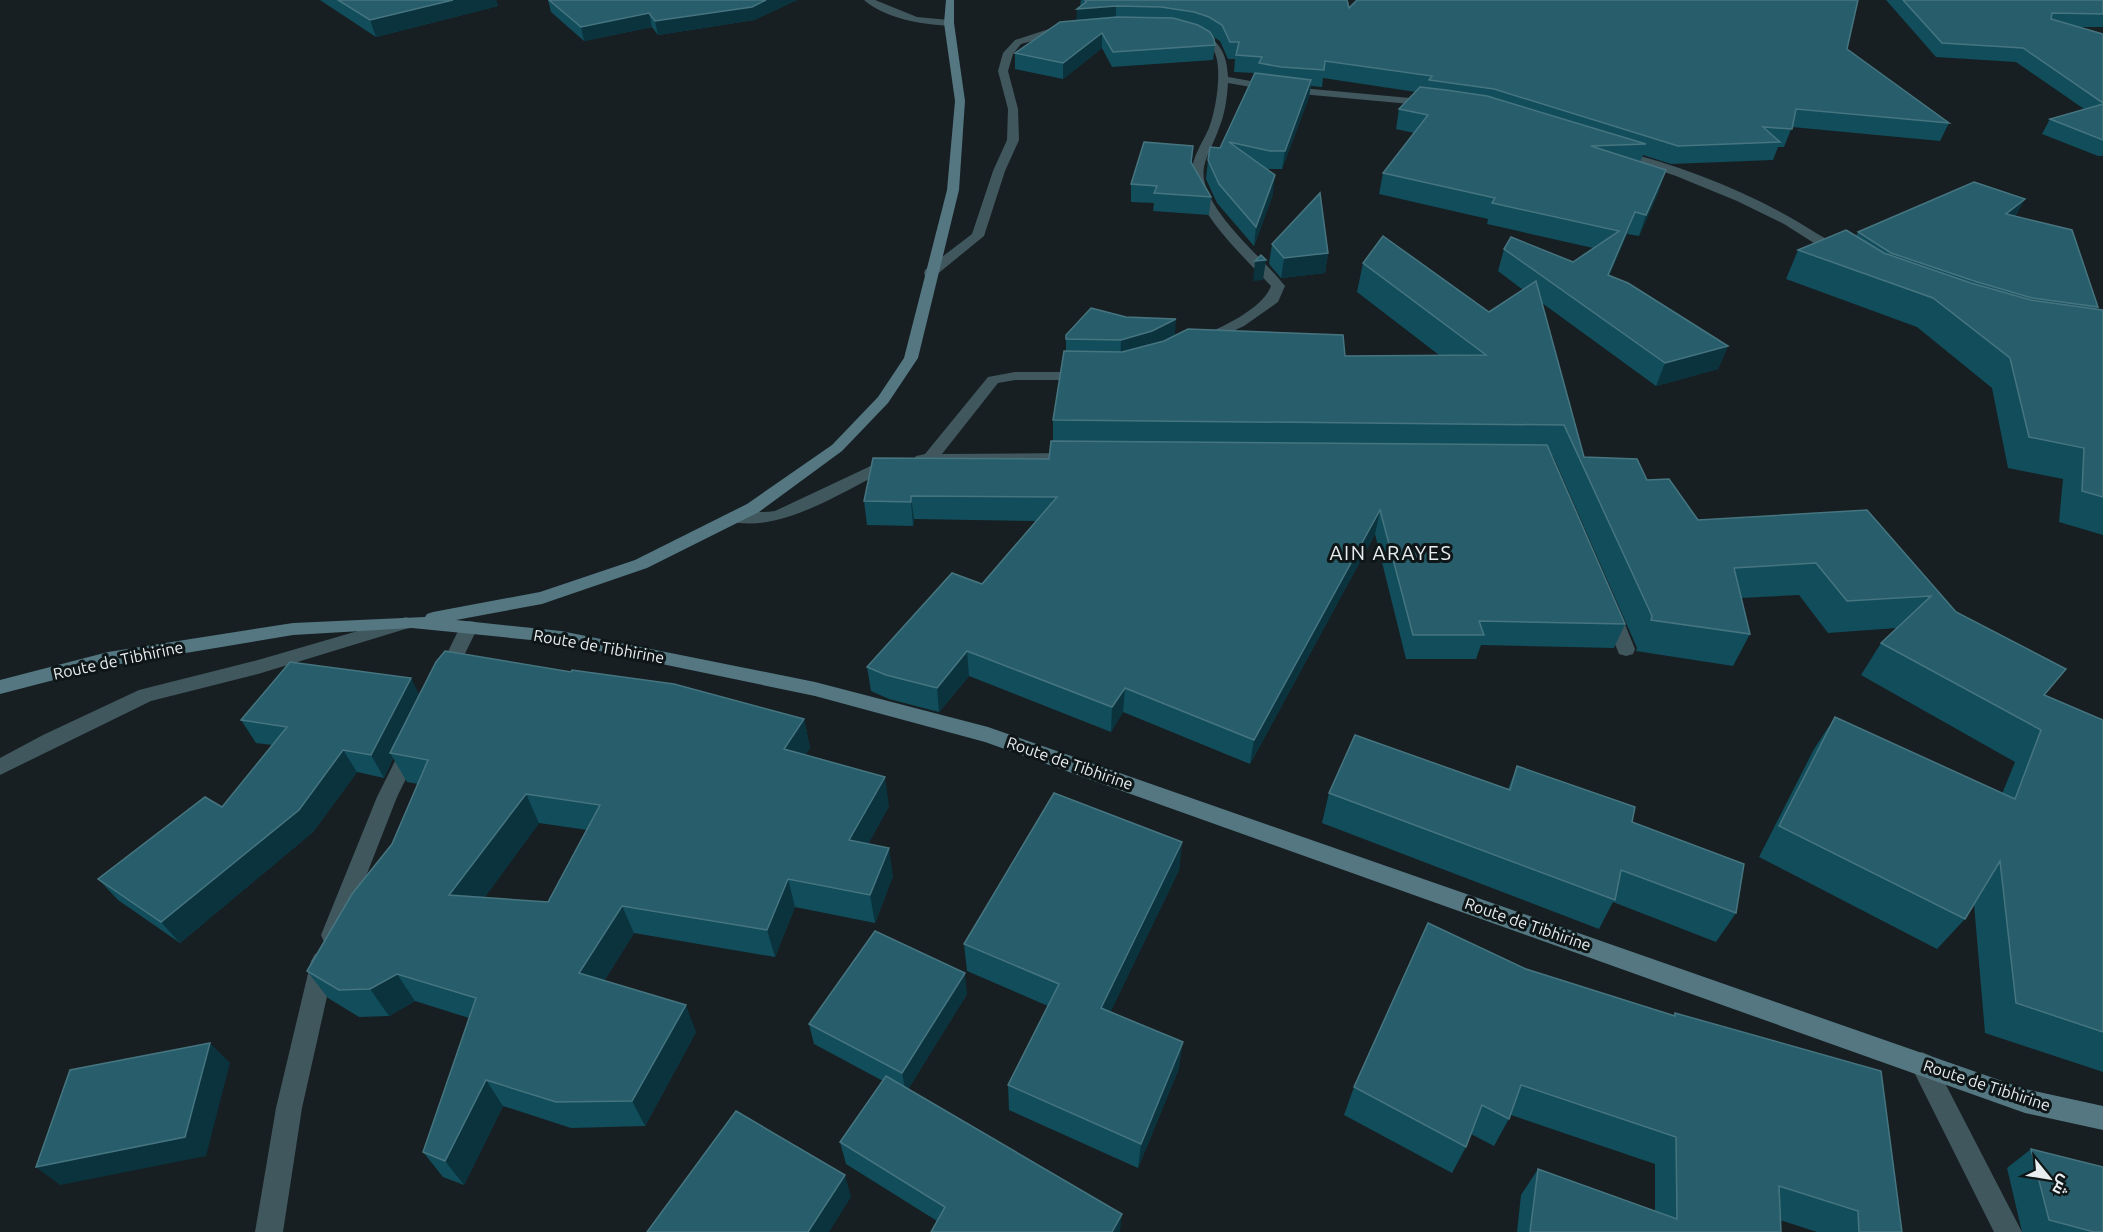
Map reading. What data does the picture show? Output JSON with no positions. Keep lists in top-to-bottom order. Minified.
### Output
{"streets":{"street":["Route de Tibhirine"]},"districts":["AIN ARAYES"],"north":"bottom right"}
